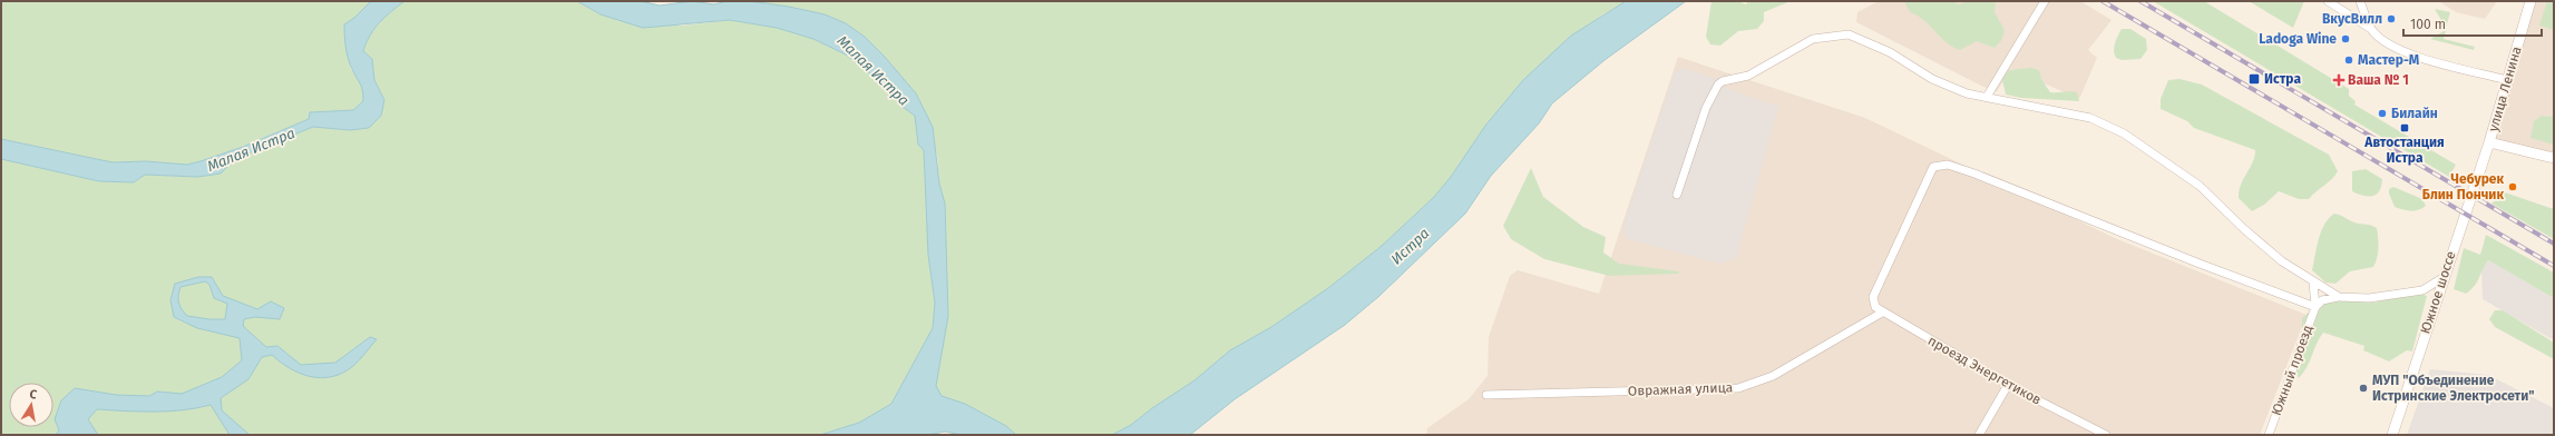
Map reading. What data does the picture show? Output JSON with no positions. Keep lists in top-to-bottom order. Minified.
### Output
{"streets":{"main road":["улица Ленина","Южное шоссе"],"street":["проезд Энергетиков","Южный проезд","Овражная улица"]},"crossings":[["улица Ленина","Южное шоссе"],["проезд Энергетиков","Южный проезд"],["проезд Энергетиков","Овражная улица"]],"water":["Малая Истра","Истра"],"places":{"other":["ВкусВилл","Ladoga Wine","Мастер-М","Билайн","Чебурек Блин Пончик","МУП \"Объединение Истринские Электросети\""],"transit":["Истра","Автостанция Истра"],"health":["Ваша № 1"]},"scale_bar":"100 m","north":"top"}
